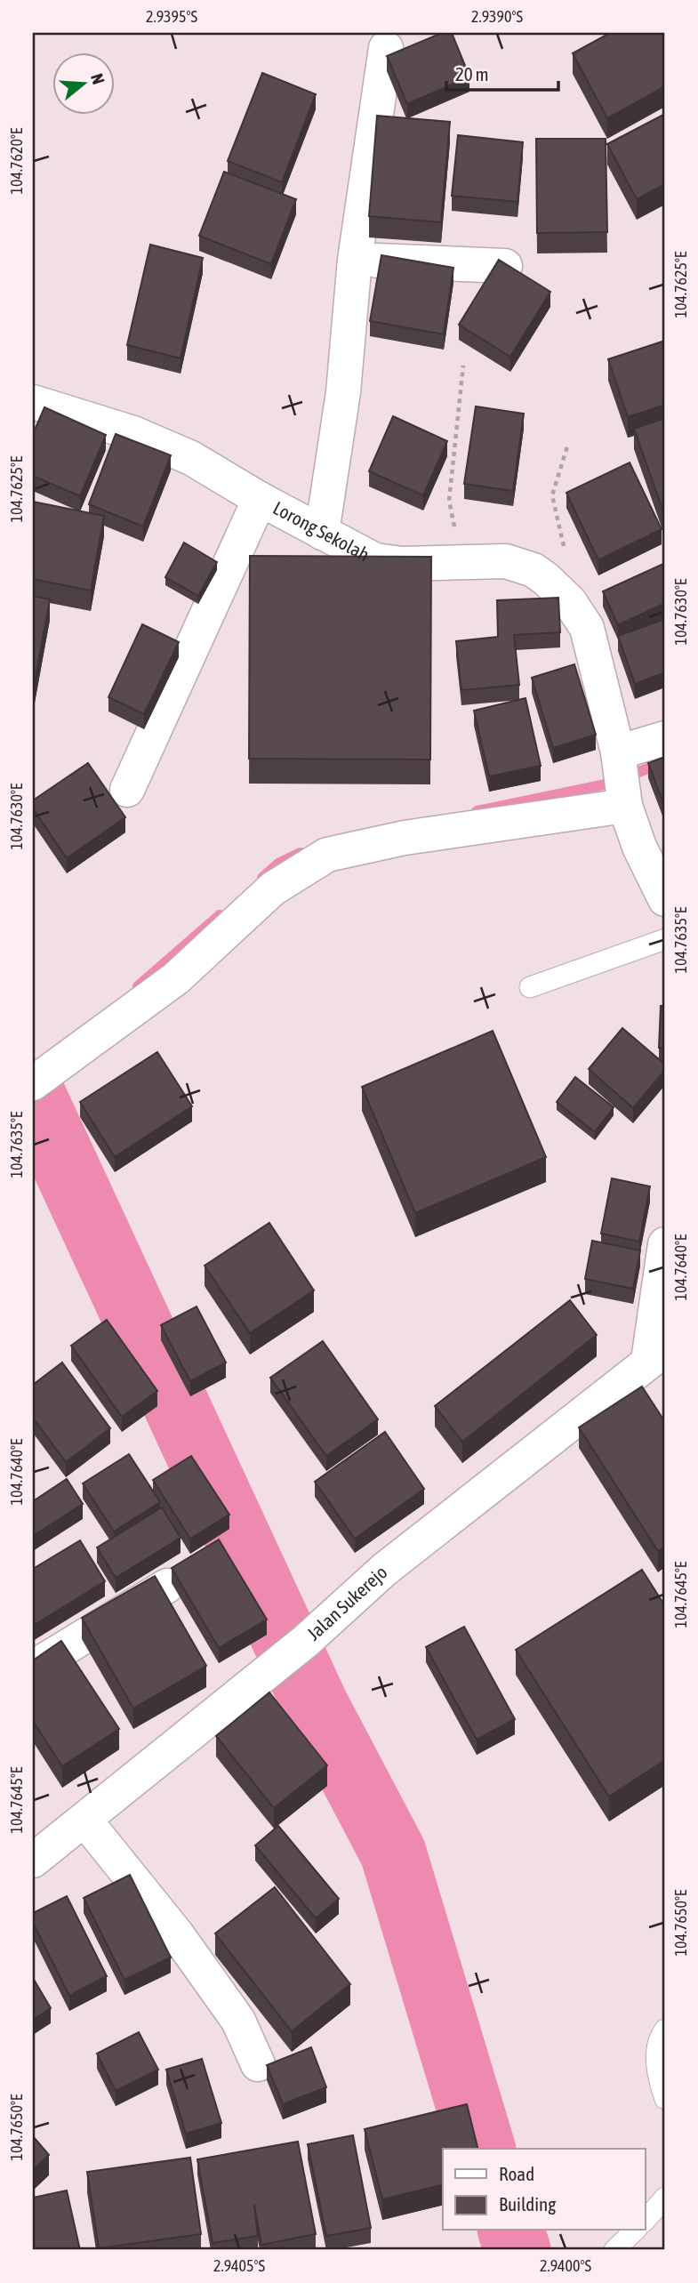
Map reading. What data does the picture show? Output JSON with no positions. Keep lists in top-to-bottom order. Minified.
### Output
{"streets":{"street":["Lorong Sekolah","Jalan Sukerejo"]},"legend":["Road","Building"],"scale_bar":"20 m","north":"right","coordinates":["2.9395°S","2.9390°S","104.7620°E","104.7625°E","104.7630°E","104.7635°E","104.7640°E","104.7645°E","104.7650°E","2.9405°S","2.9400°S"]}
